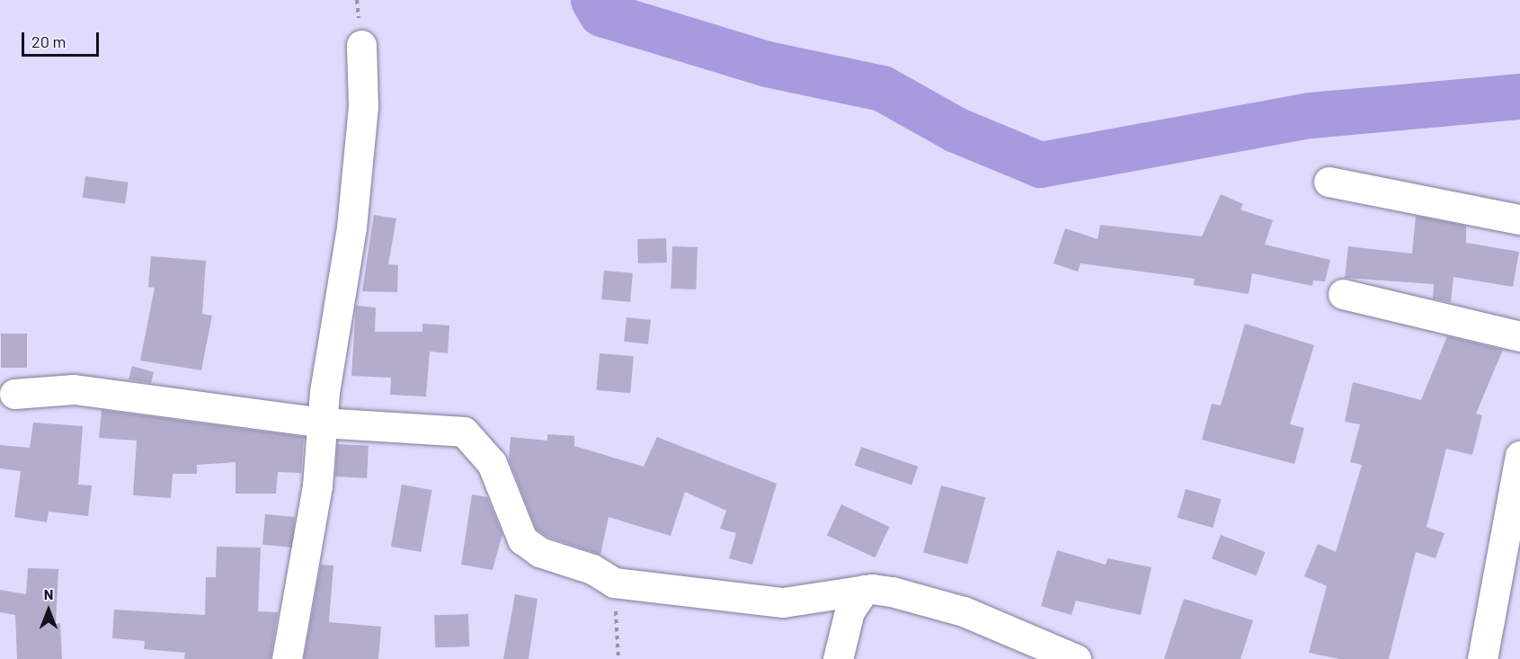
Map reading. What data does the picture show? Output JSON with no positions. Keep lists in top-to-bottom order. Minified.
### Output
{"scale_bar":"20 m","north":"top"}
